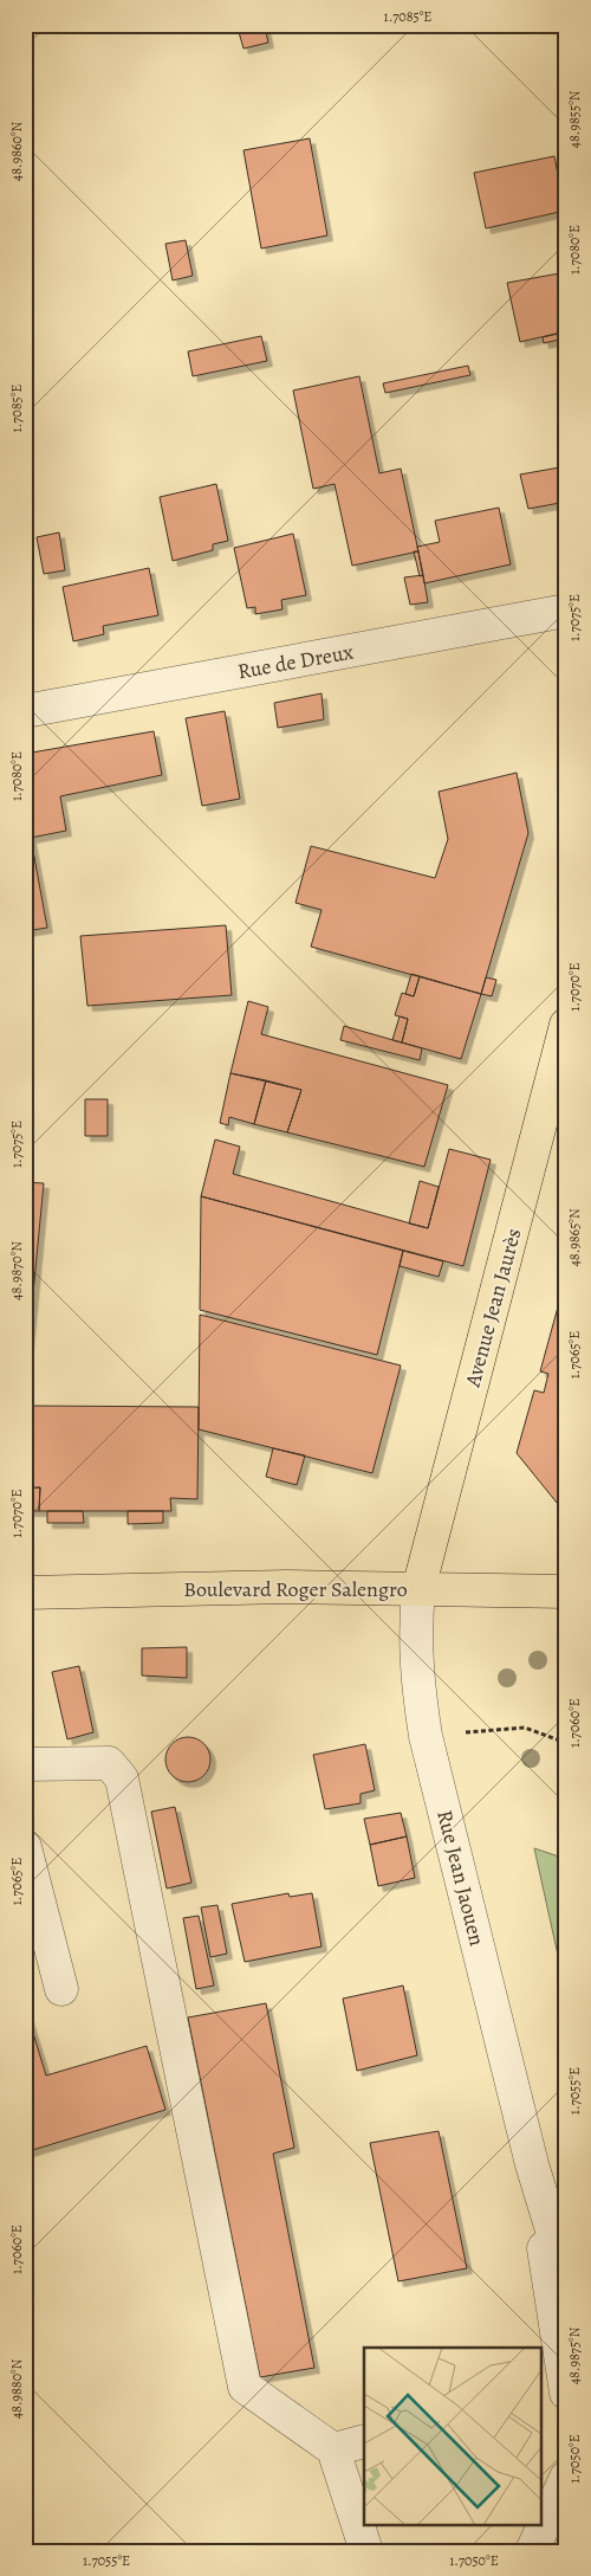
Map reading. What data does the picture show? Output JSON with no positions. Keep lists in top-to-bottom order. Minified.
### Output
{"streets":{"main road":["Avenue Jean Jaurès","Boulevard Roger Salengro"],"street":["Rue de Dreux","Rue Jean Jaouen"]},"crossings":[["Avenue Jean Jaurès","Boulevard Roger Salengro"],["Avenue Jean Jaurès","Rue Jean Jaouen"],["Boulevard Roger Salengro","Rue Jean Jaouen"]],"coordinates":["1.7085°E","48.9855°N","48.9860°N","1.7080°E","1.7075°E","1.7070°E","48.9865°N","48.9870°N","1.7065°E","1.7060°E","1.7055°E","48.9875°N","48.9880°N","1.7050°E"]}
